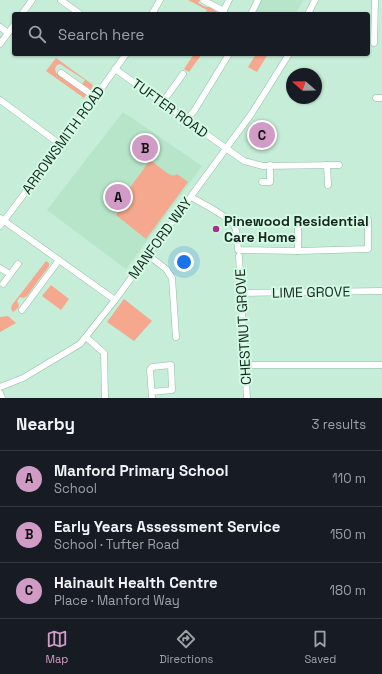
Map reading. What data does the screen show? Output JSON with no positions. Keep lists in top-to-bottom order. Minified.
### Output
{"streets":{"street":["TUFTER ROAD","ARROWSMITH ROAD","MANFORD WAY","LIME GROVE","CHESTNUT GROVE"]},"crossings":[["TUFTER ROAD","ARROWSMITH ROAD"],["TUFTER ROAD","MANFORD WAY"],["LIME GROVE","CHESTNUT GROVE"]],"places":["Pinewood Residential Care Home"],"north":"left","page":{"search":"Search here","pins":["C","B","A"],"heading":["Nearby","3 results"],"list":[{"mark":"A","name":"Manford Primary School","note":"School","value":"110 m"},{"mark":"B","name":"Early Years Assessment Service","note":"School · Tufter Road","value":"150 m"},{"mark":"C","name":"Hainault Health Centre","note":"Place · Manford Way","value":"180 m"}],"nav":["Map","Directions","Saved"]}}
